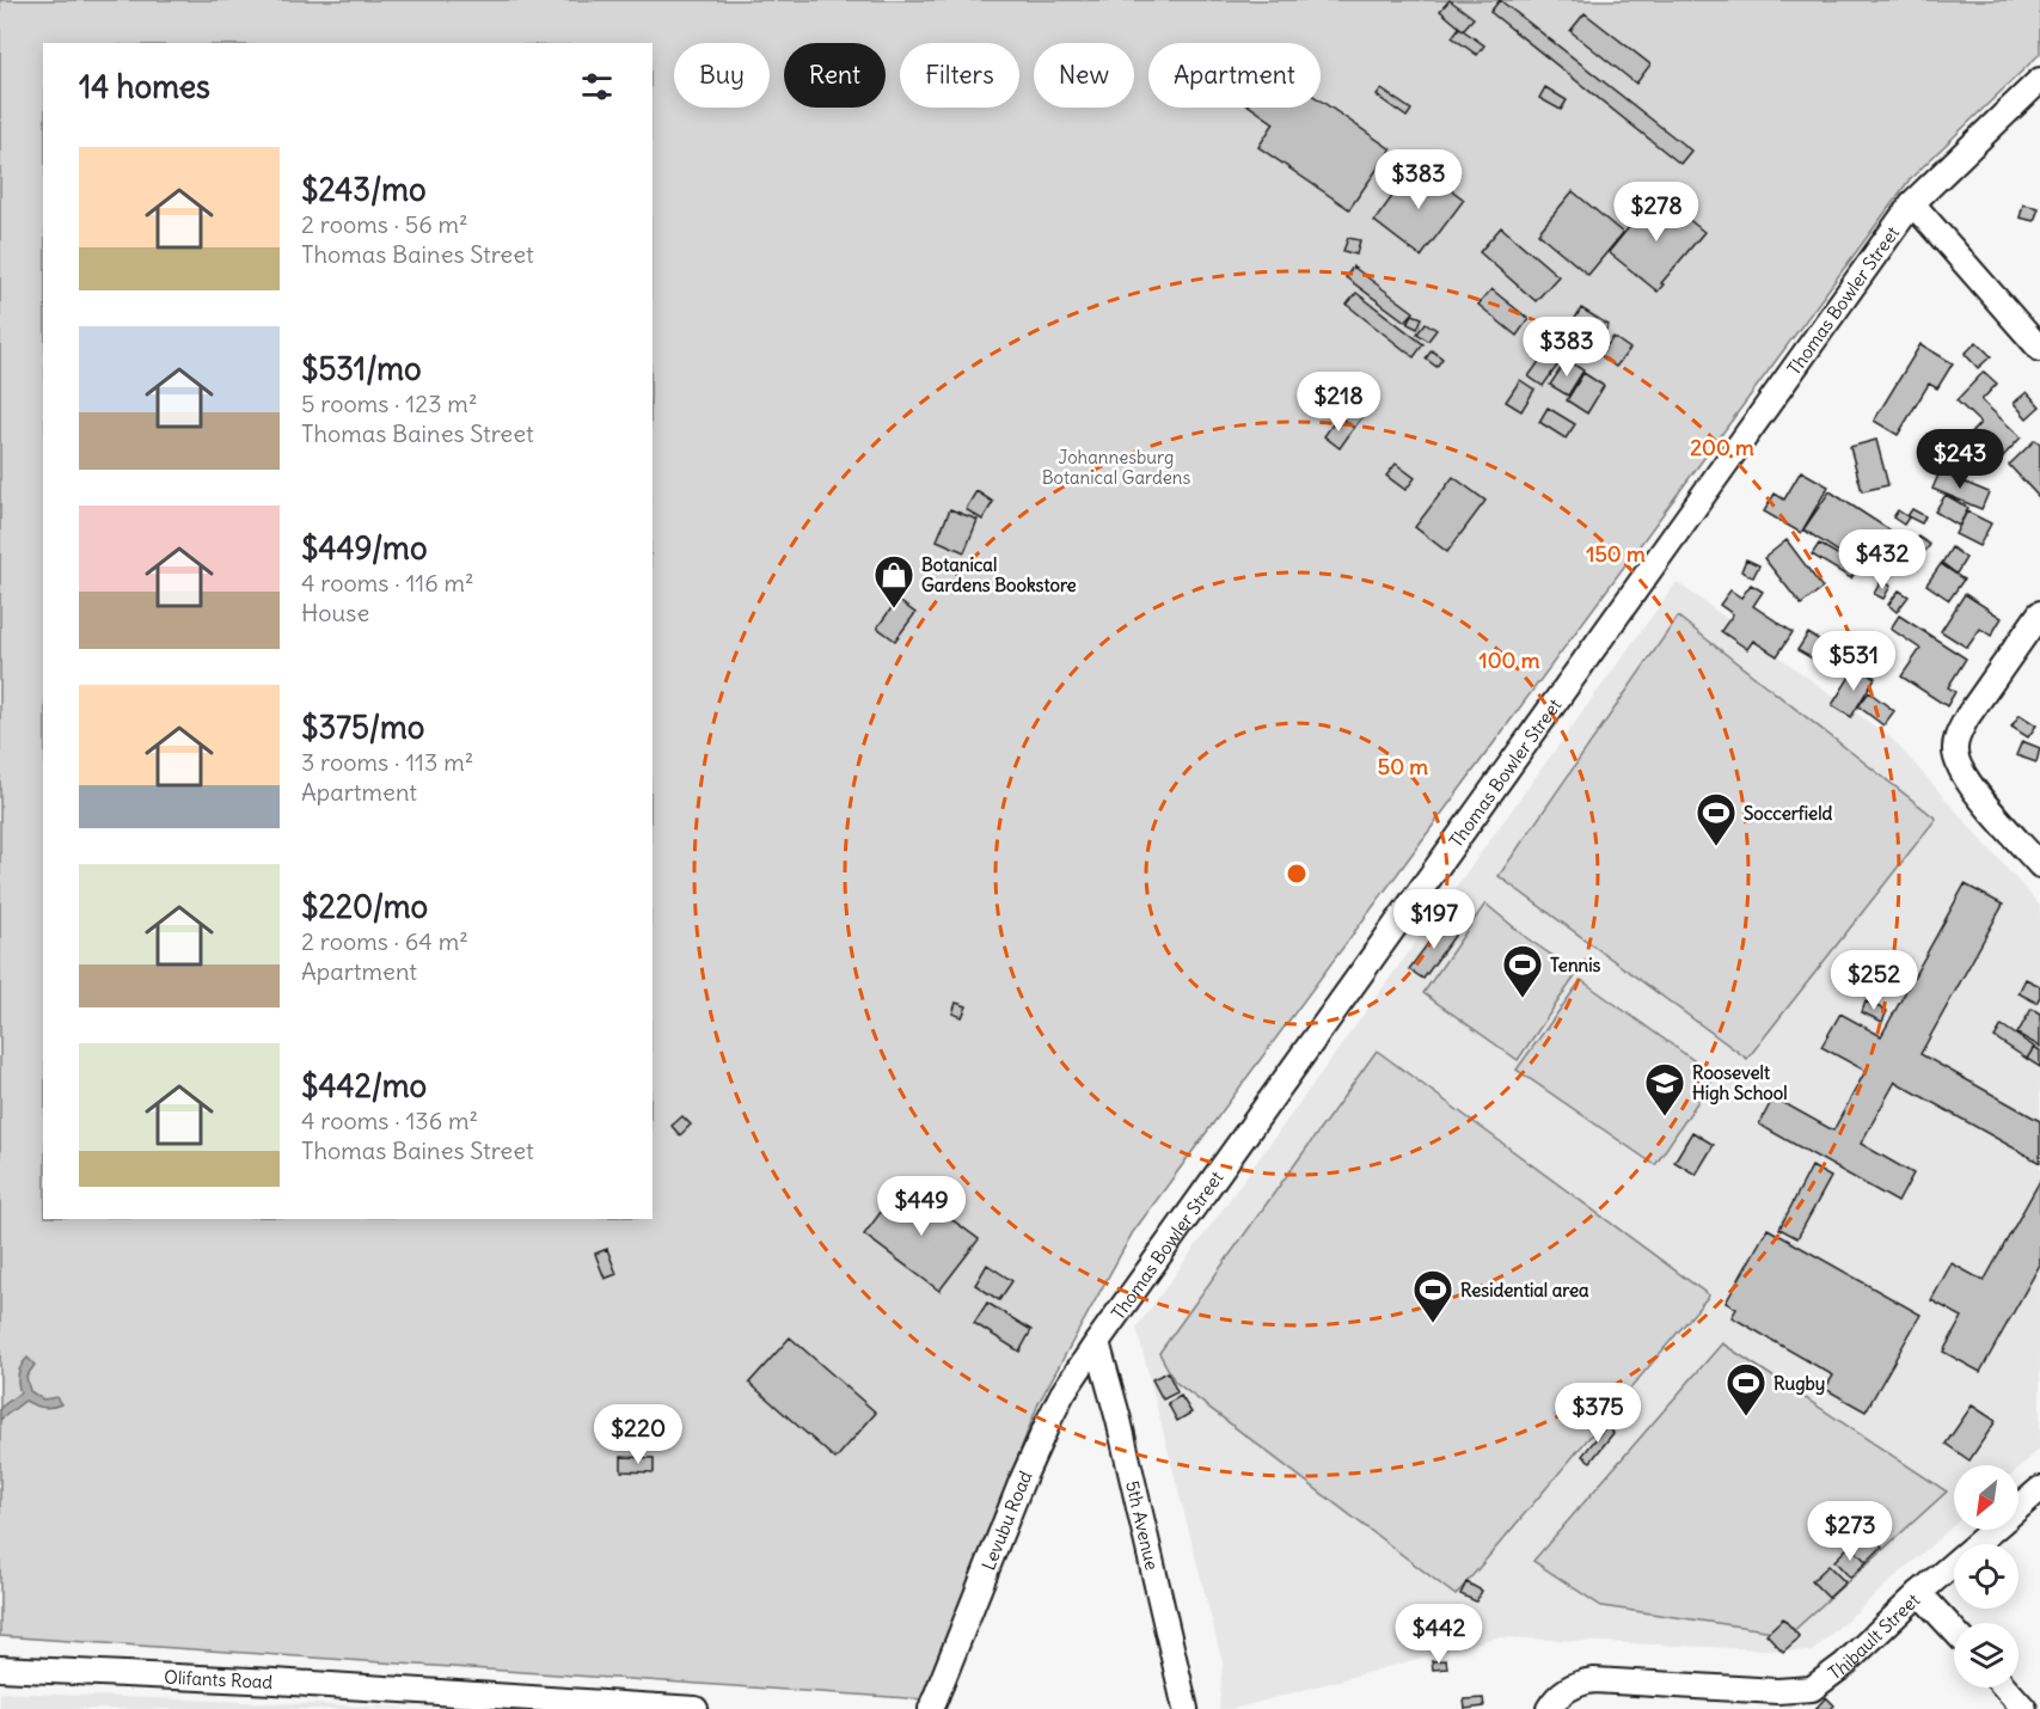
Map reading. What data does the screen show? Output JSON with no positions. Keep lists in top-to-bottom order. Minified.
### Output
{"streets":{"street":["Thomas Bowler Street","Levubu Road","5th Avenue","Thibault Street","Olifants Road"]},"crossings":[["Thomas Bowler Street","Levubu Road"],["Thomas Bowler Street","5th Avenue"],["Levubu Road","5th Avenue"]],"parks":["Johannesburg Botanical Gardens"],"places":{"shop":["Botanical Gardens Bookstore"],"sports":["Soccerfield","Tennis","Residential area","Rugby"],"school or university":["Roosevelt High School"]},"north":"bottom left","page":{"chip":["Buy","Rent","Filters","New","Apartment"],"heading":"14 homes","list":[{"name":"$243/mo","note":"2 rooms · 56 m² · Thomas Baines Street"},{"name":"$531/mo","note":"5 rooms · 123 m² · Thomas Baines Street"},{"name":"$449/mo","note":"4 rooms · 116 m² · House"},{"name":"$375/mo","note":"3 rooms · 113 m² · Apartment"},{"name":"$220/mo","note":"2 rooms · 64 m² · Apartment"},{"name":"$442/mo","note":"4 rooms · 136 m² · Thomas Baines Street"}],"price":["$383","$278","$383","$218","$243","$432","$531","$197","$252","$449","$375","$220","$273","$442"]},"rings":["200 m","150 m","100 m","50 m"]}
